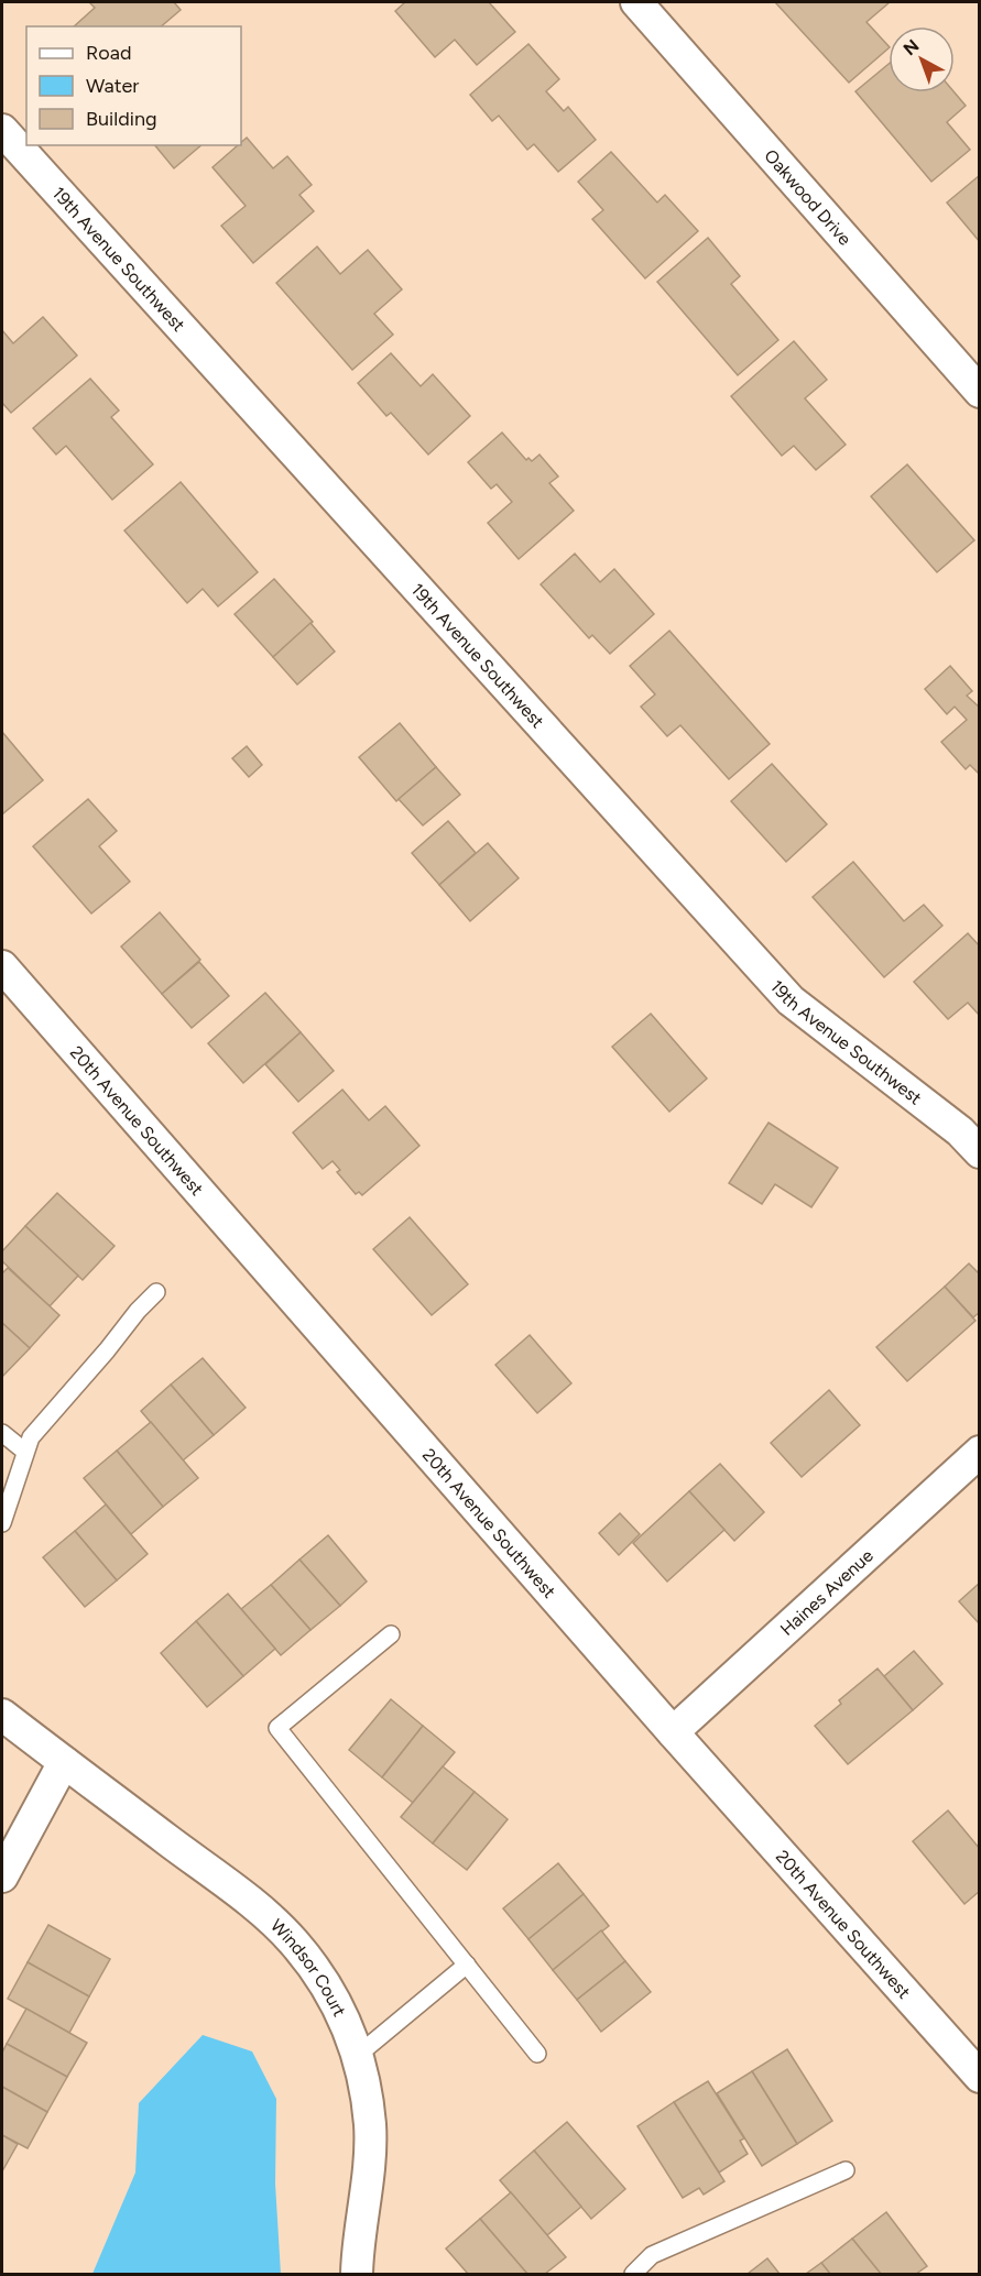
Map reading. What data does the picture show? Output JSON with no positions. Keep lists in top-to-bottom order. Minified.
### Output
{"streets":{"street":["Oakwood Drive","19th Avenue Southwest","20th Avenue Southwest","Haines Avenue","Windsor Court"]},"crossings":[["20th Avenue Southwest","Haines Avenue"]],"legend":["Road","Water","Building"],"north":"top left"}
